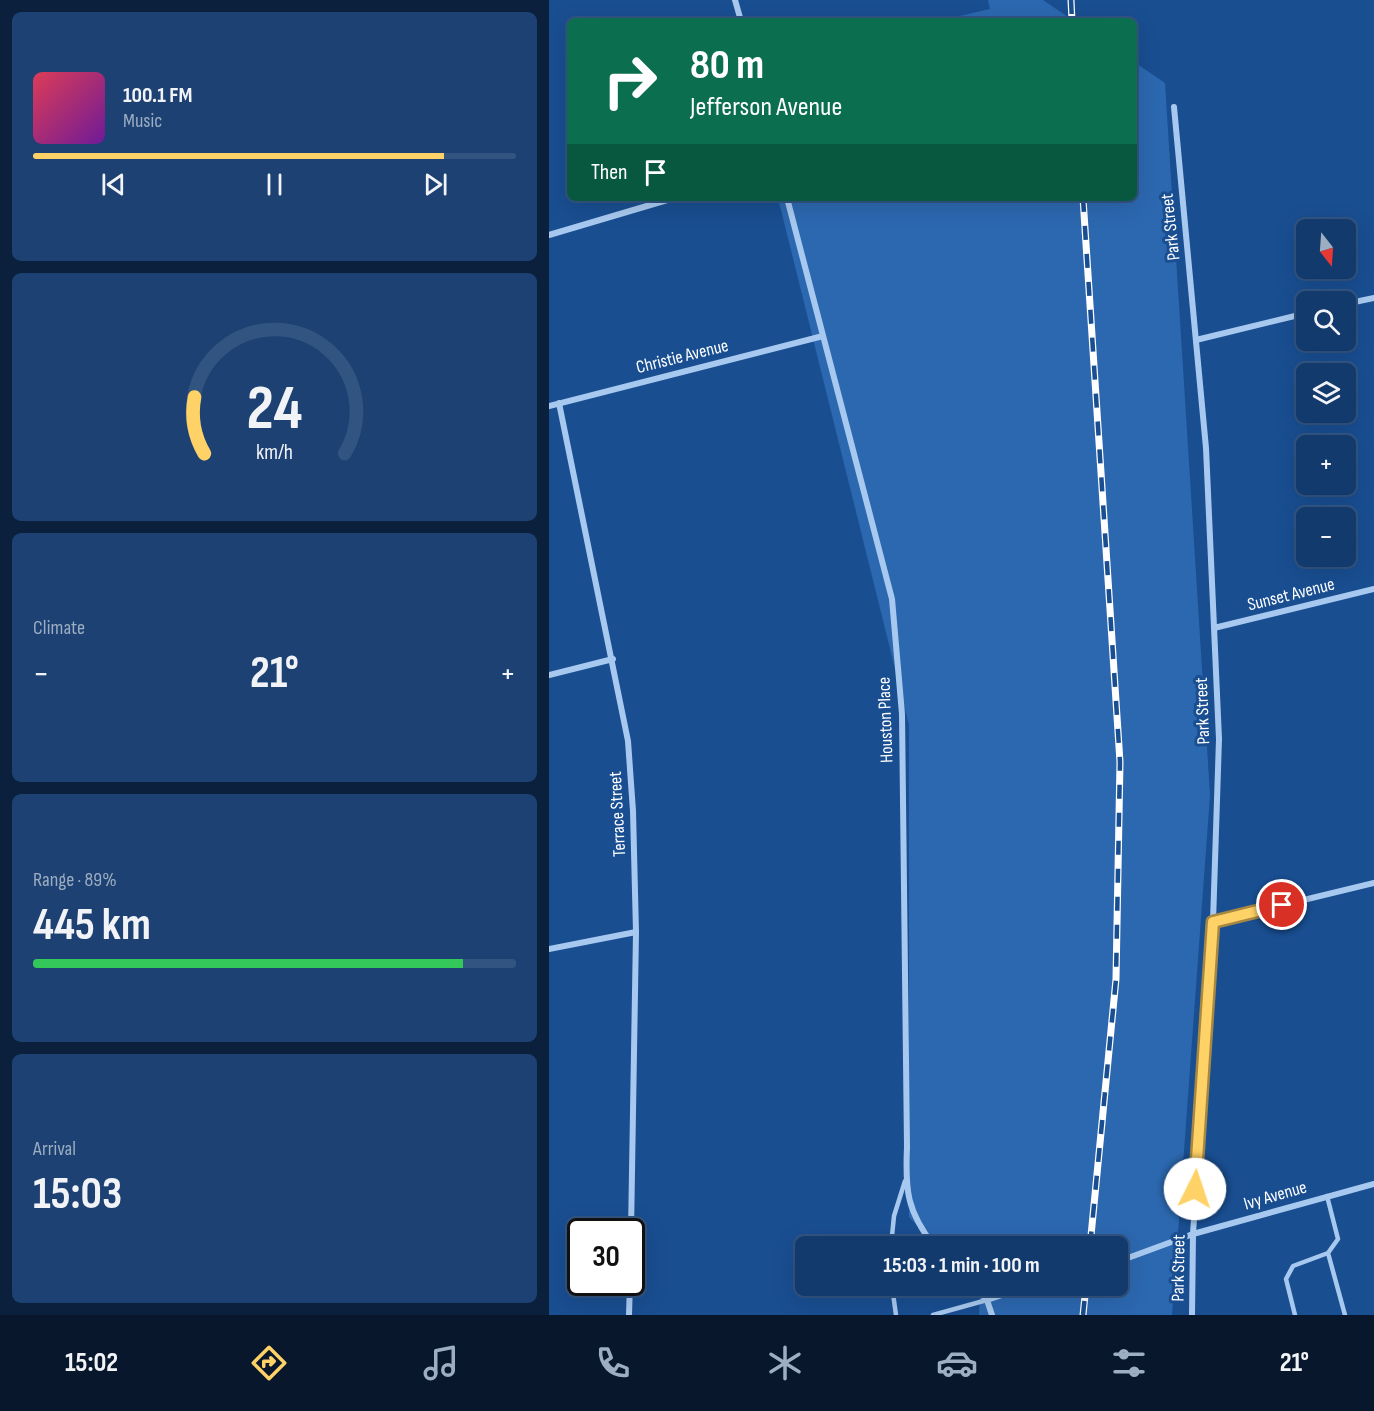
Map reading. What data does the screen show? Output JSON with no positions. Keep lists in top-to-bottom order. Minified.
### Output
{"streets":{"street":["Park Street","Christie Avenue","Sunset Avenue","Houston Place","Terrace Street","Ivy Avenue"]},"crossings":[["Park Street","Sunset Avenue"],["Park Street","Ivy Avenue"],["Christie Avenue","Houston Place"],["Christie Avenue","Terrace Street"]],"north":"bottom","page":{"turn":["80 m","Jefferson Avenue"],"song":["100.1 FM","Music"],"then":"Then","map_buttons":["+","−"],"tile":["Climate",["Range · 89%","445 km"],["Arrival","15:03"]],"heat":["−","21°","+"],"limit":"30","trip":"15:03 · 1 min · 100 m","tabs":["15:02","21°"],"gauge":["24","km/h"]}}
